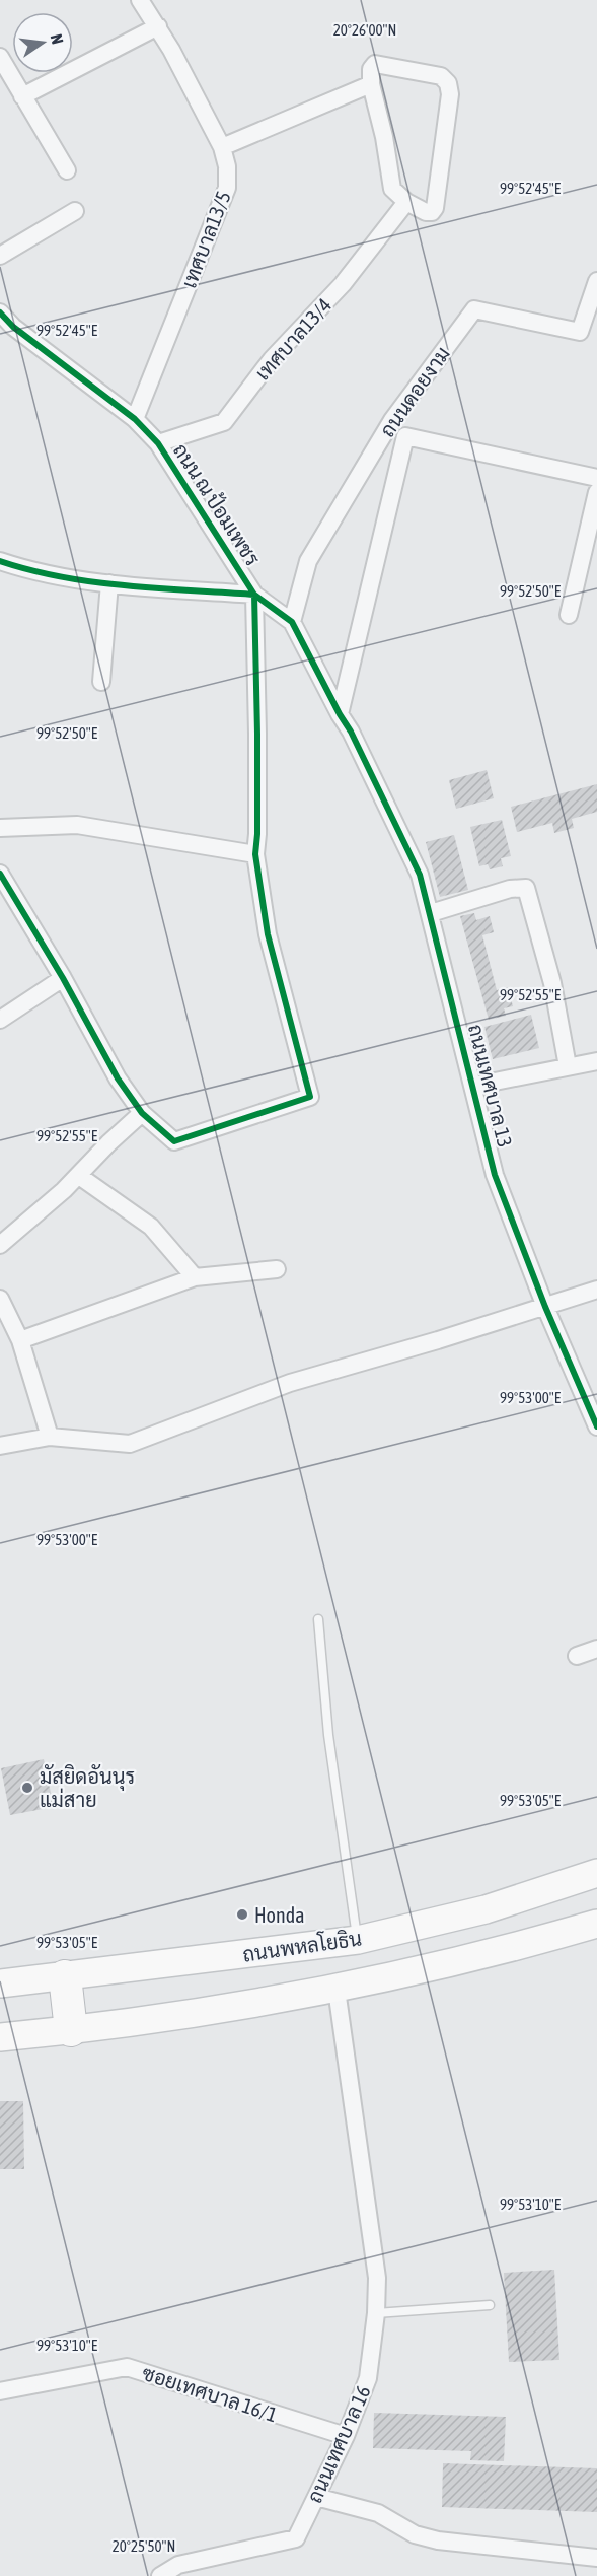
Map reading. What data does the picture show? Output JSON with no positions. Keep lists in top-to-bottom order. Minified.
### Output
{"streets":{"main road":["ถนนพหลโยธิน"],"street":["เทศบาล13/5","เทศบาล13/4","ถนนดอยงาม","ถนน ณ ป้อมเพชร","ถนนเทศบาล 13","ซอยเทศบาล 16/1","ถนนเทศบาล 16"]},"crossings":[["เทศบาล13/5","ถนน ณ ป้อมเพชร"],["เทศบาล13/4","ถนน ณ ป้อมเพชร"],["ถนนดอยงาม","ถนน ณ ป้อมเพชร"],["ถนนดอยงาม","ถนนเทศบาล 13"],["ถนน ณ ป้อมเพชร","ถนนเทศบาล 13"],["ซอยเทศบาล 16/1","ถนนเทศบาล 16"]],"places":["มัสยิดอันนุร แม่สาย","Honda"],"north":"right","coordinates":["20°26'00\"N","99°52'45\"E","99°52'50\"E","99°52'55\"E","99°53'00\"E","99°53'05\"E","99°53'10\"E","20°25'50\"N"]}
